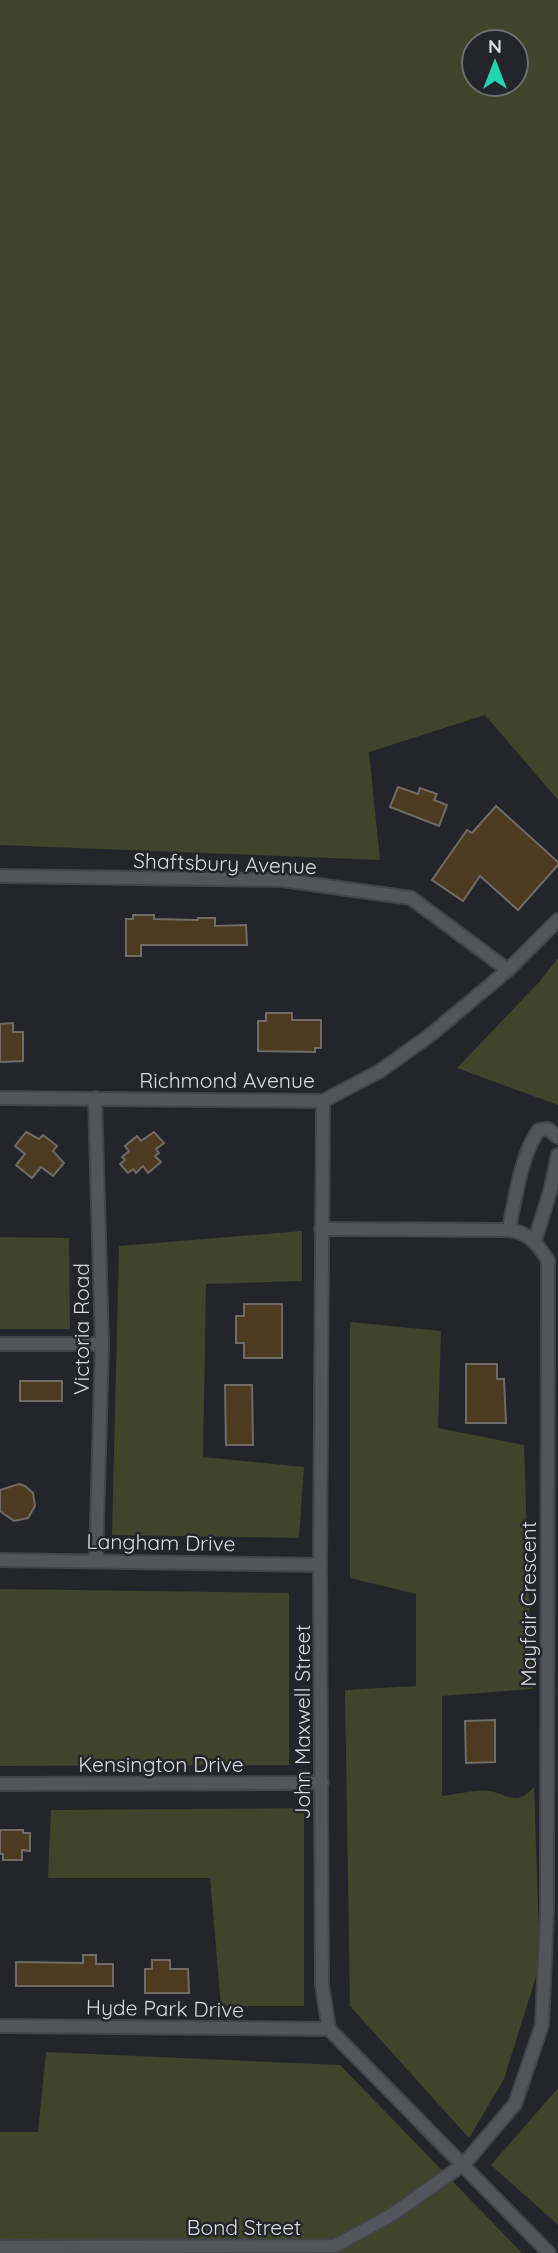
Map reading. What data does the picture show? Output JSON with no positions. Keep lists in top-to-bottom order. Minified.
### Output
{"streets":{"street":["Shaftsbury Avenue","Richmond Avenue","Victoria Road","Langham Drive","Mayfair Crescent","John Maxwell Street","Kensington Drive","Hyde Park Drive","Bond Street"]},"crossings":[["Shaftsbury Avenue","Richmond Avenue"],["Richmond Avenue","Victoria Road"],["Richmond Avenue","John Maxwell Street"],["Victoria Road","Langham Drive"],["Langham Drive","John Maxwell Street"],["Mayfair Crescent","Bond Street"],["John Maxwell Street","Kensington Drive"],["John Maxwell Street","Hyde Park Drive"]],"north":"top"}
